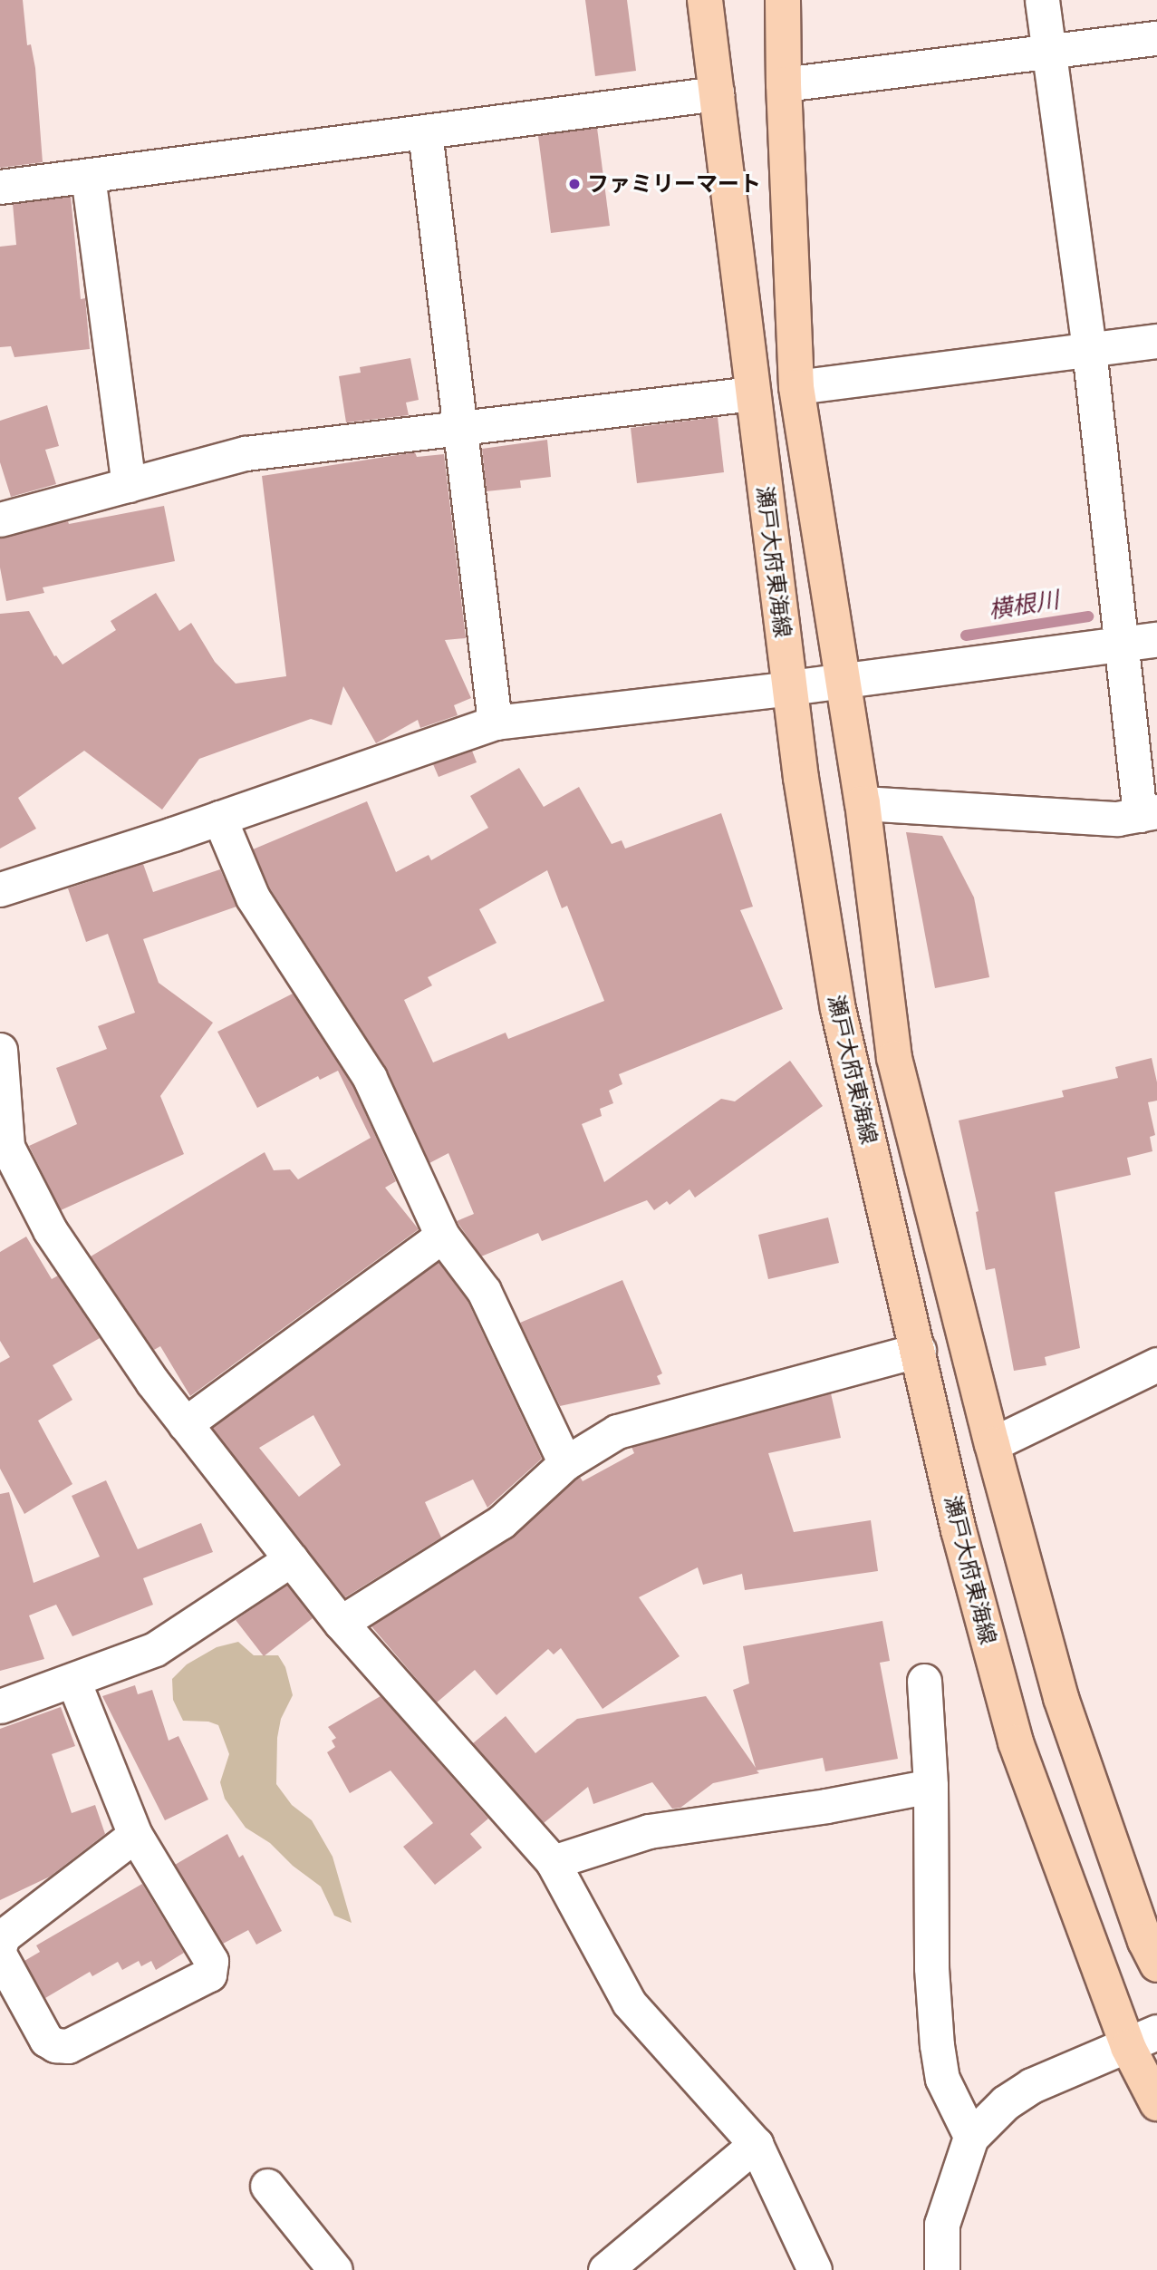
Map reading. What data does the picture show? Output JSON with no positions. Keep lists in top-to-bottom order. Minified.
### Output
{"streets":{"main road":["瀬戸大府東海線"]},"water":["横根川"],"places":["ファミリーマート"]}
